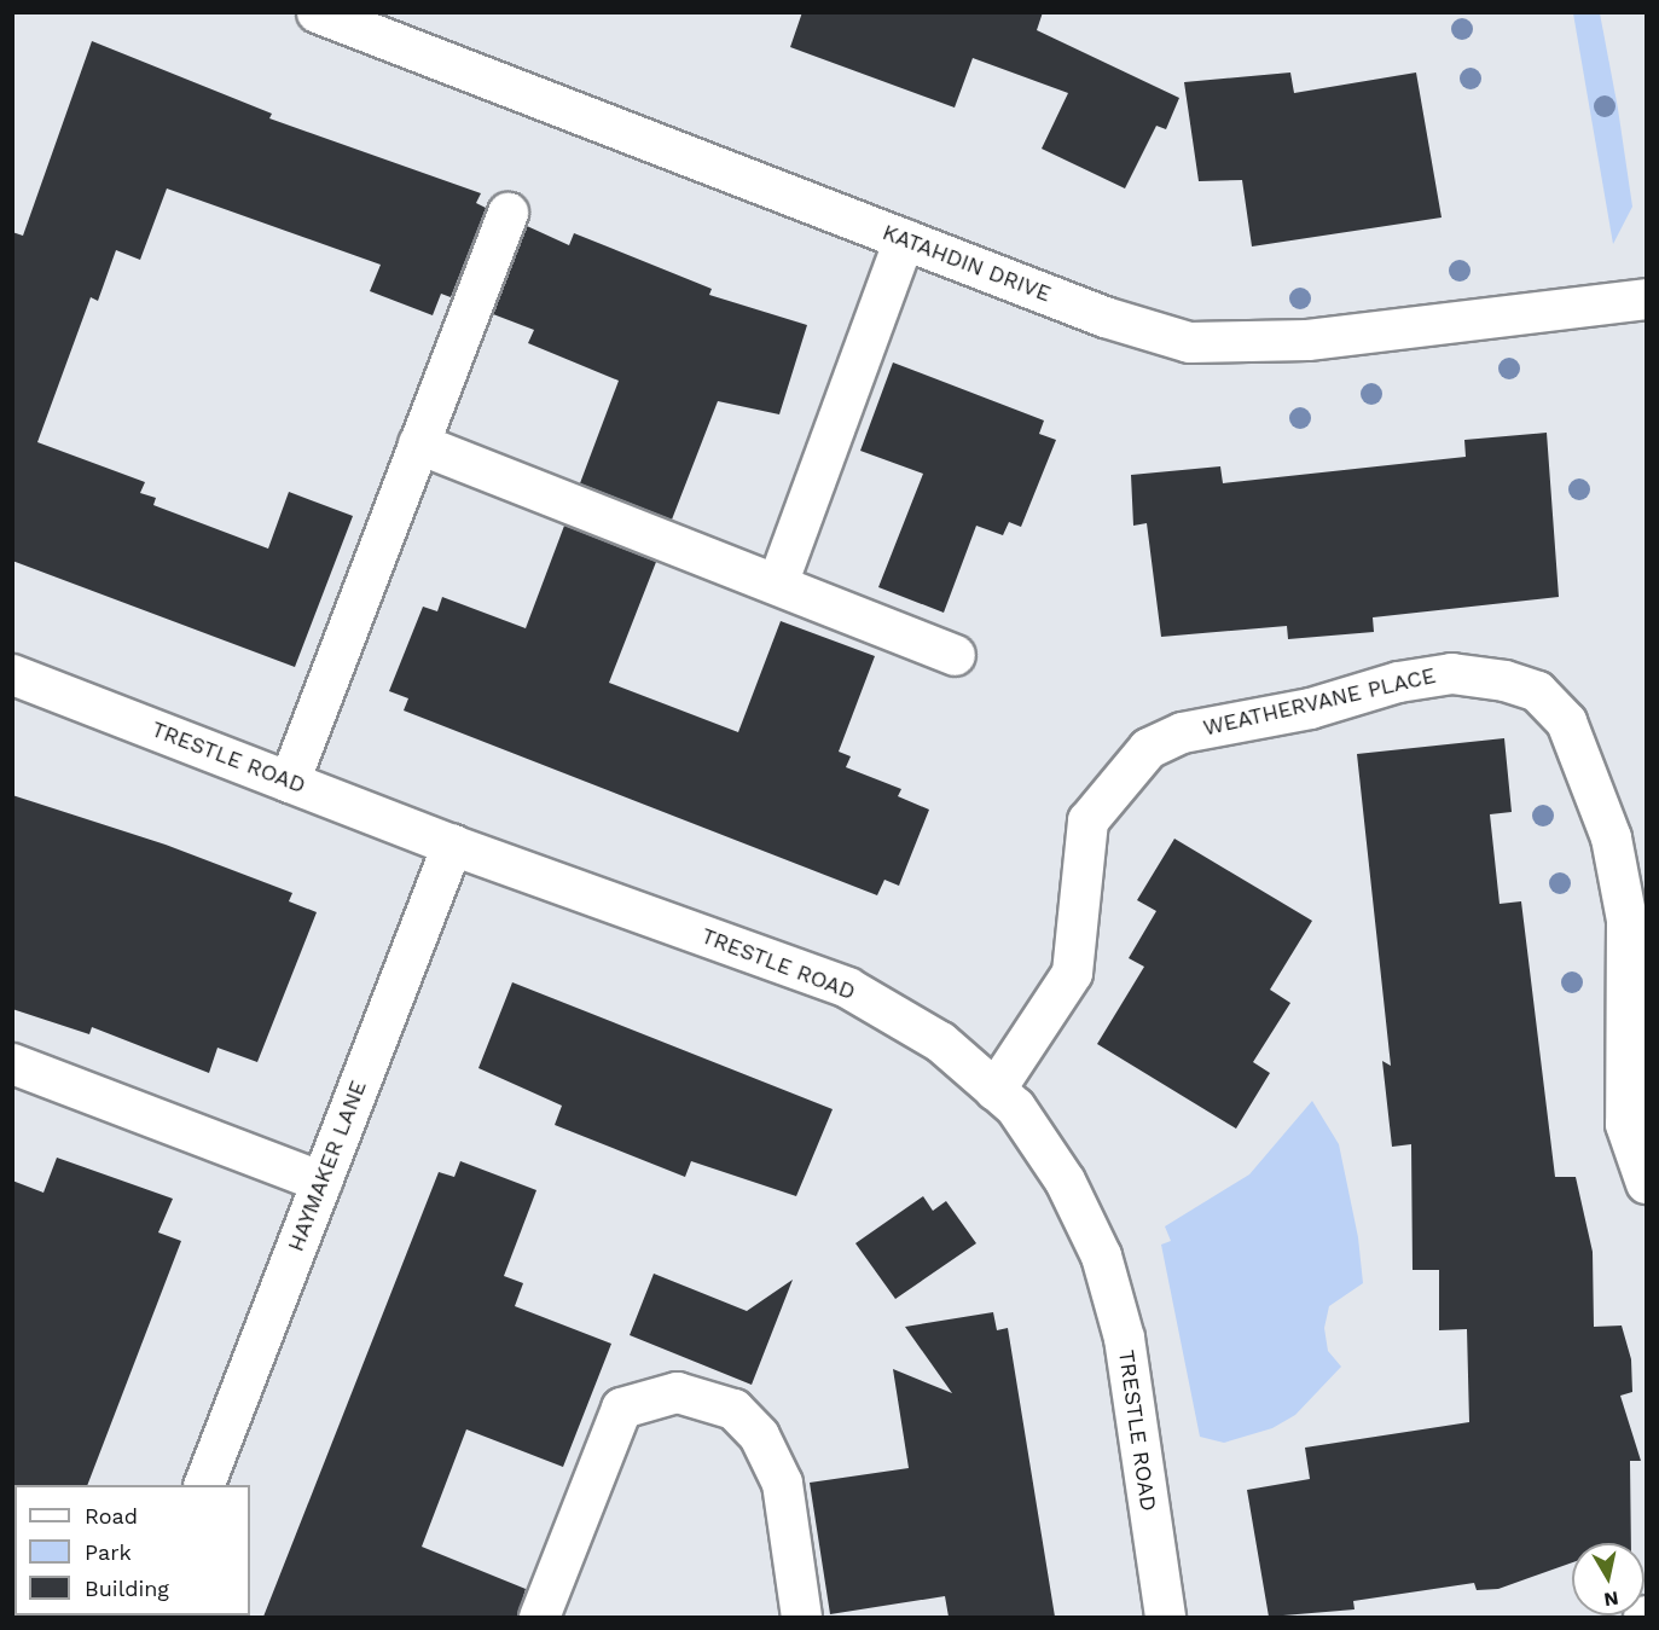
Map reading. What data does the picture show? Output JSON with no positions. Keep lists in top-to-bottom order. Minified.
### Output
{"streets":{"street":["KATAHDIN DRIVE","WEATHERVANE PLACE","TRESTLE ROAD","HAYMAKER LANE"]},"crossings":[["WEATHERVANE PLACE","TRESTLE ROAD"],["TRESTLE ROAD","HAYMAKER LANE"]],"legend":["Road","Park","Building"],"north":"bottom"}
